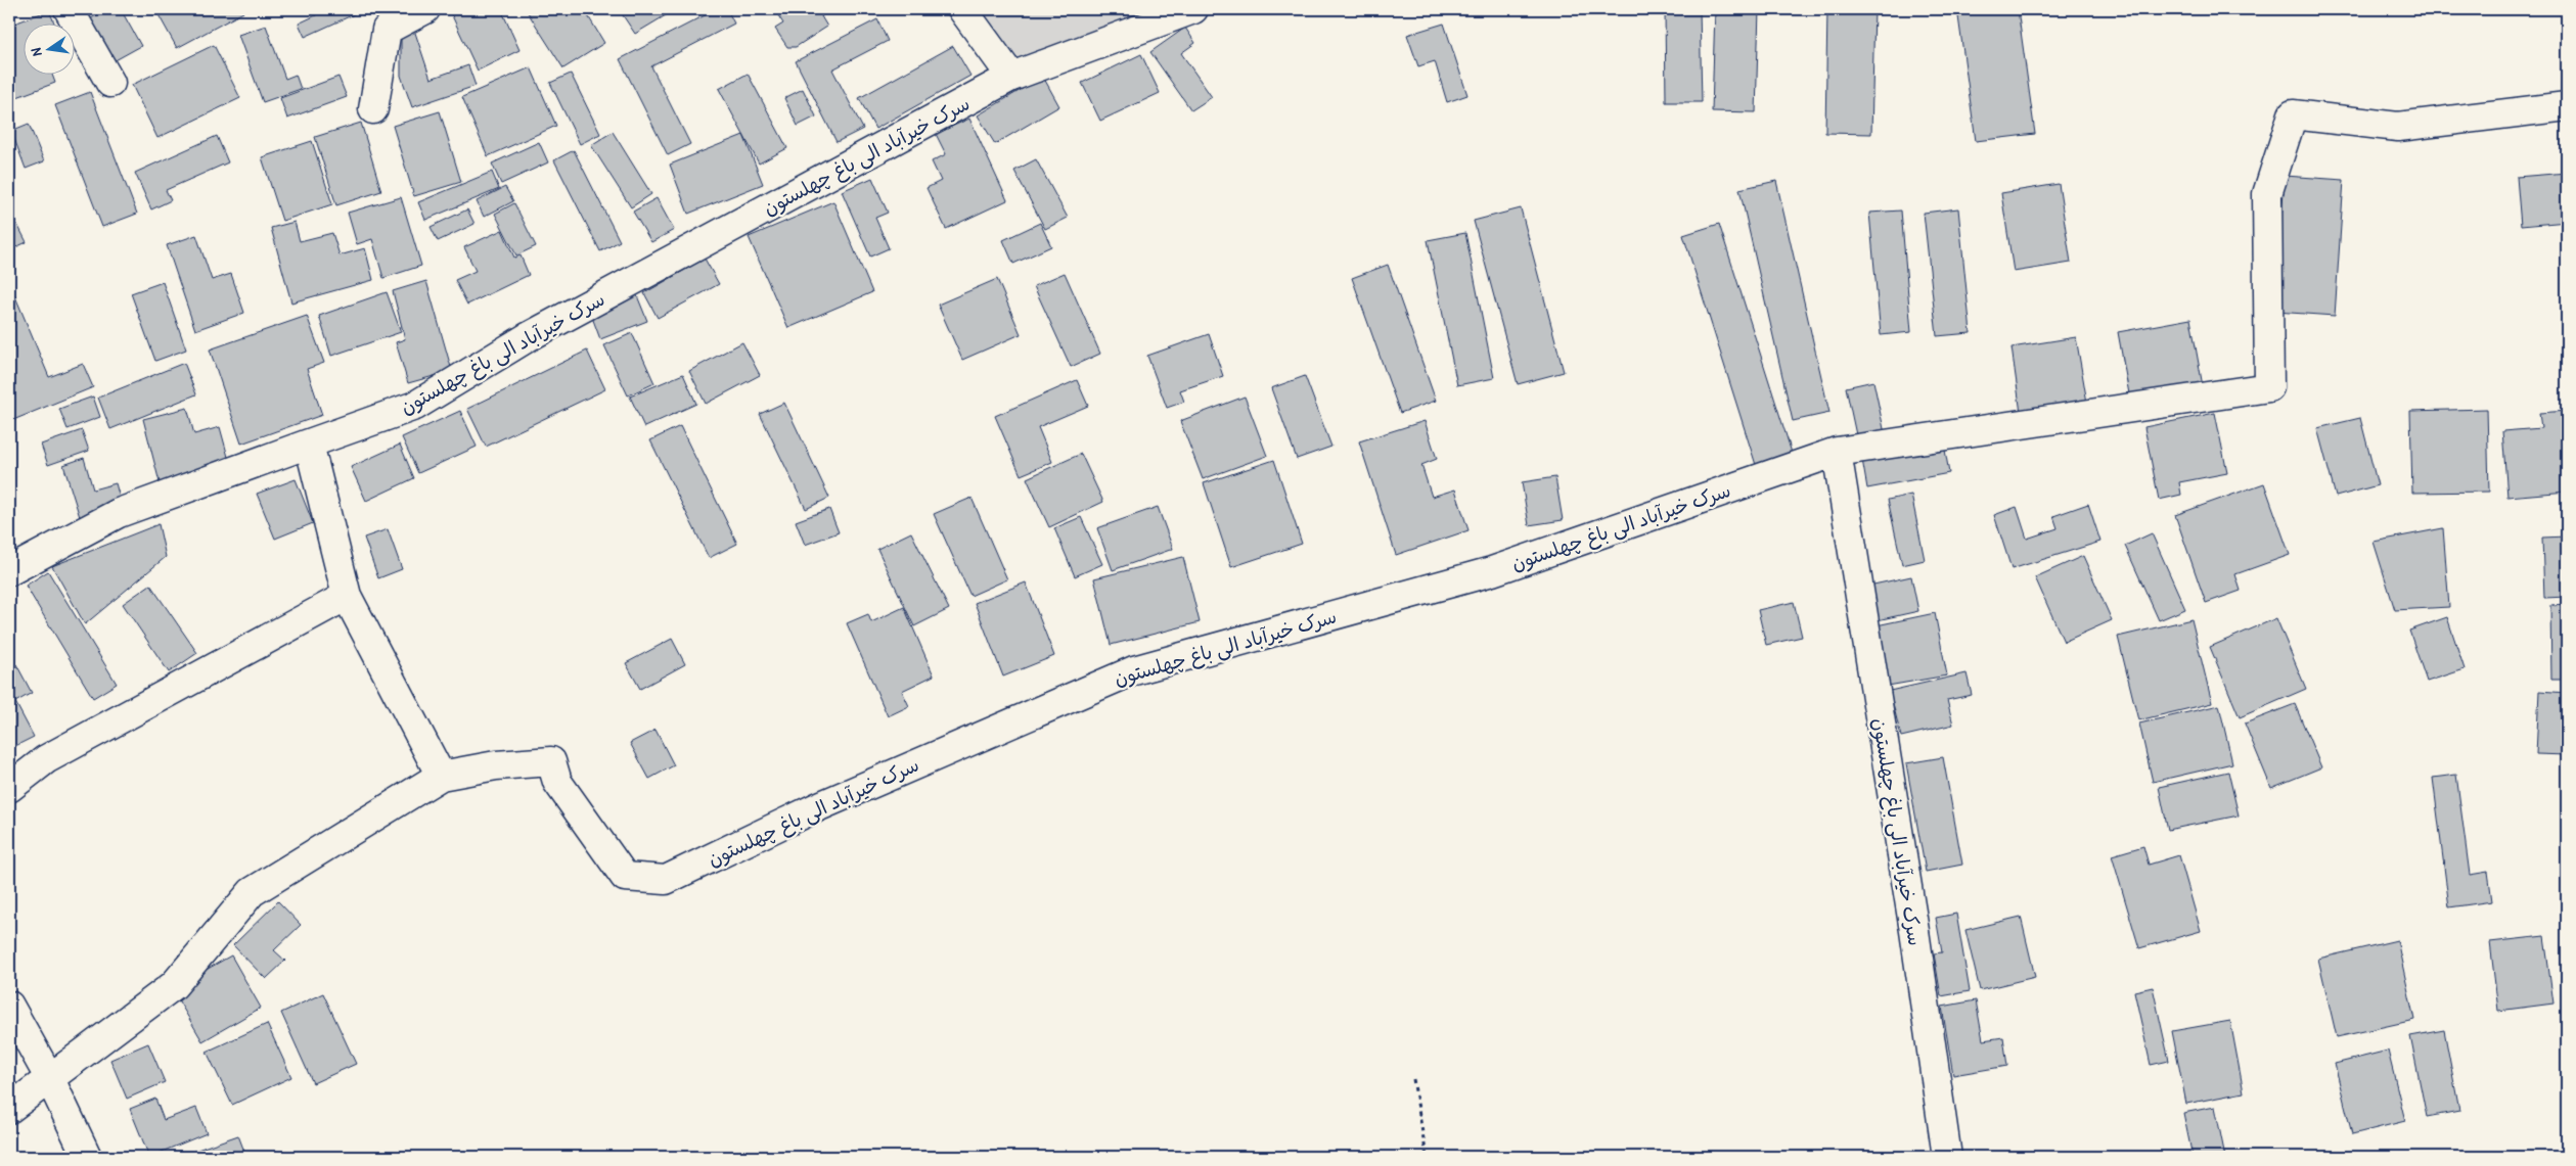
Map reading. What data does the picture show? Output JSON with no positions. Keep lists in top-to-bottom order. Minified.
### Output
{"streets":{"street":["سرک خیرآباد الی باغ چهلستون"]},"north":"left"}
